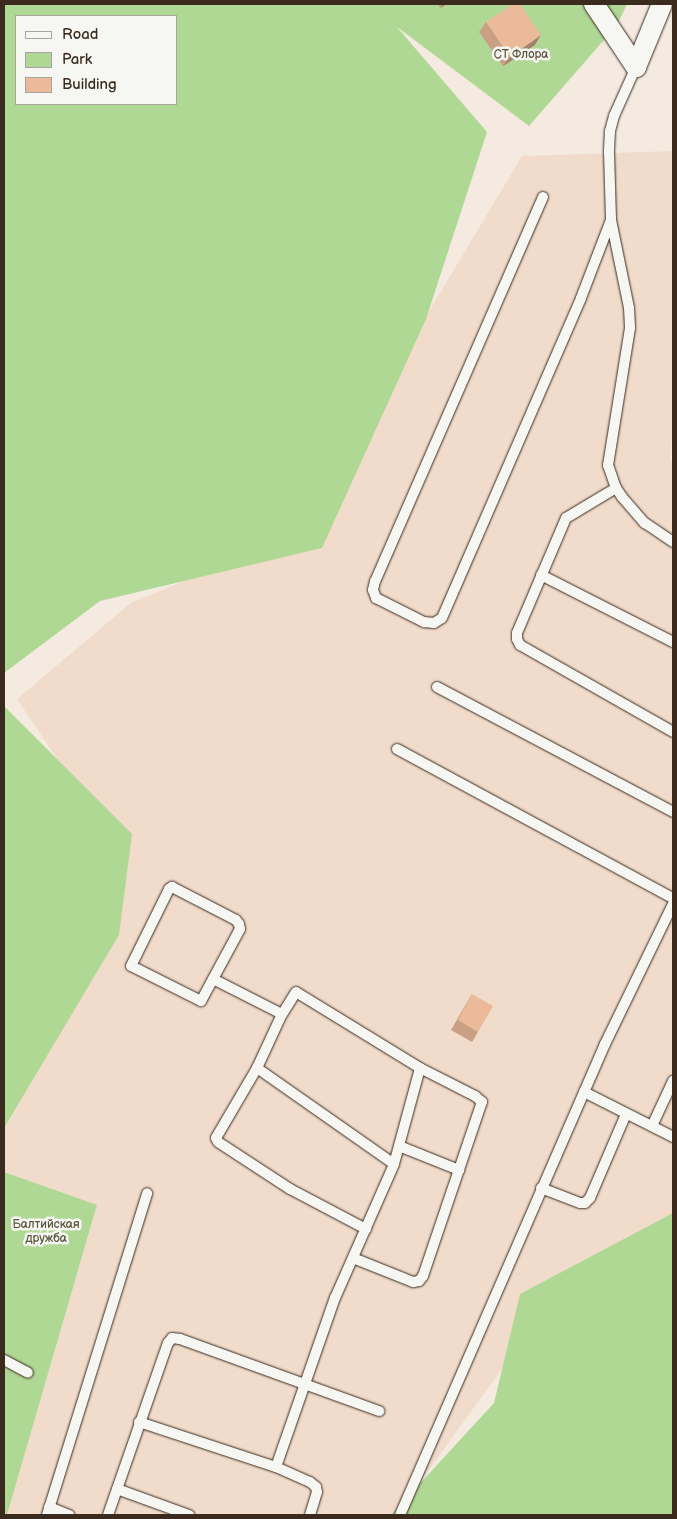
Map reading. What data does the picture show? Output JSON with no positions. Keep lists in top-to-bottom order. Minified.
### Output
{"parks":["СТ Флора","Балтийская дружба"],"legend":["Road","Park","Building"]}
